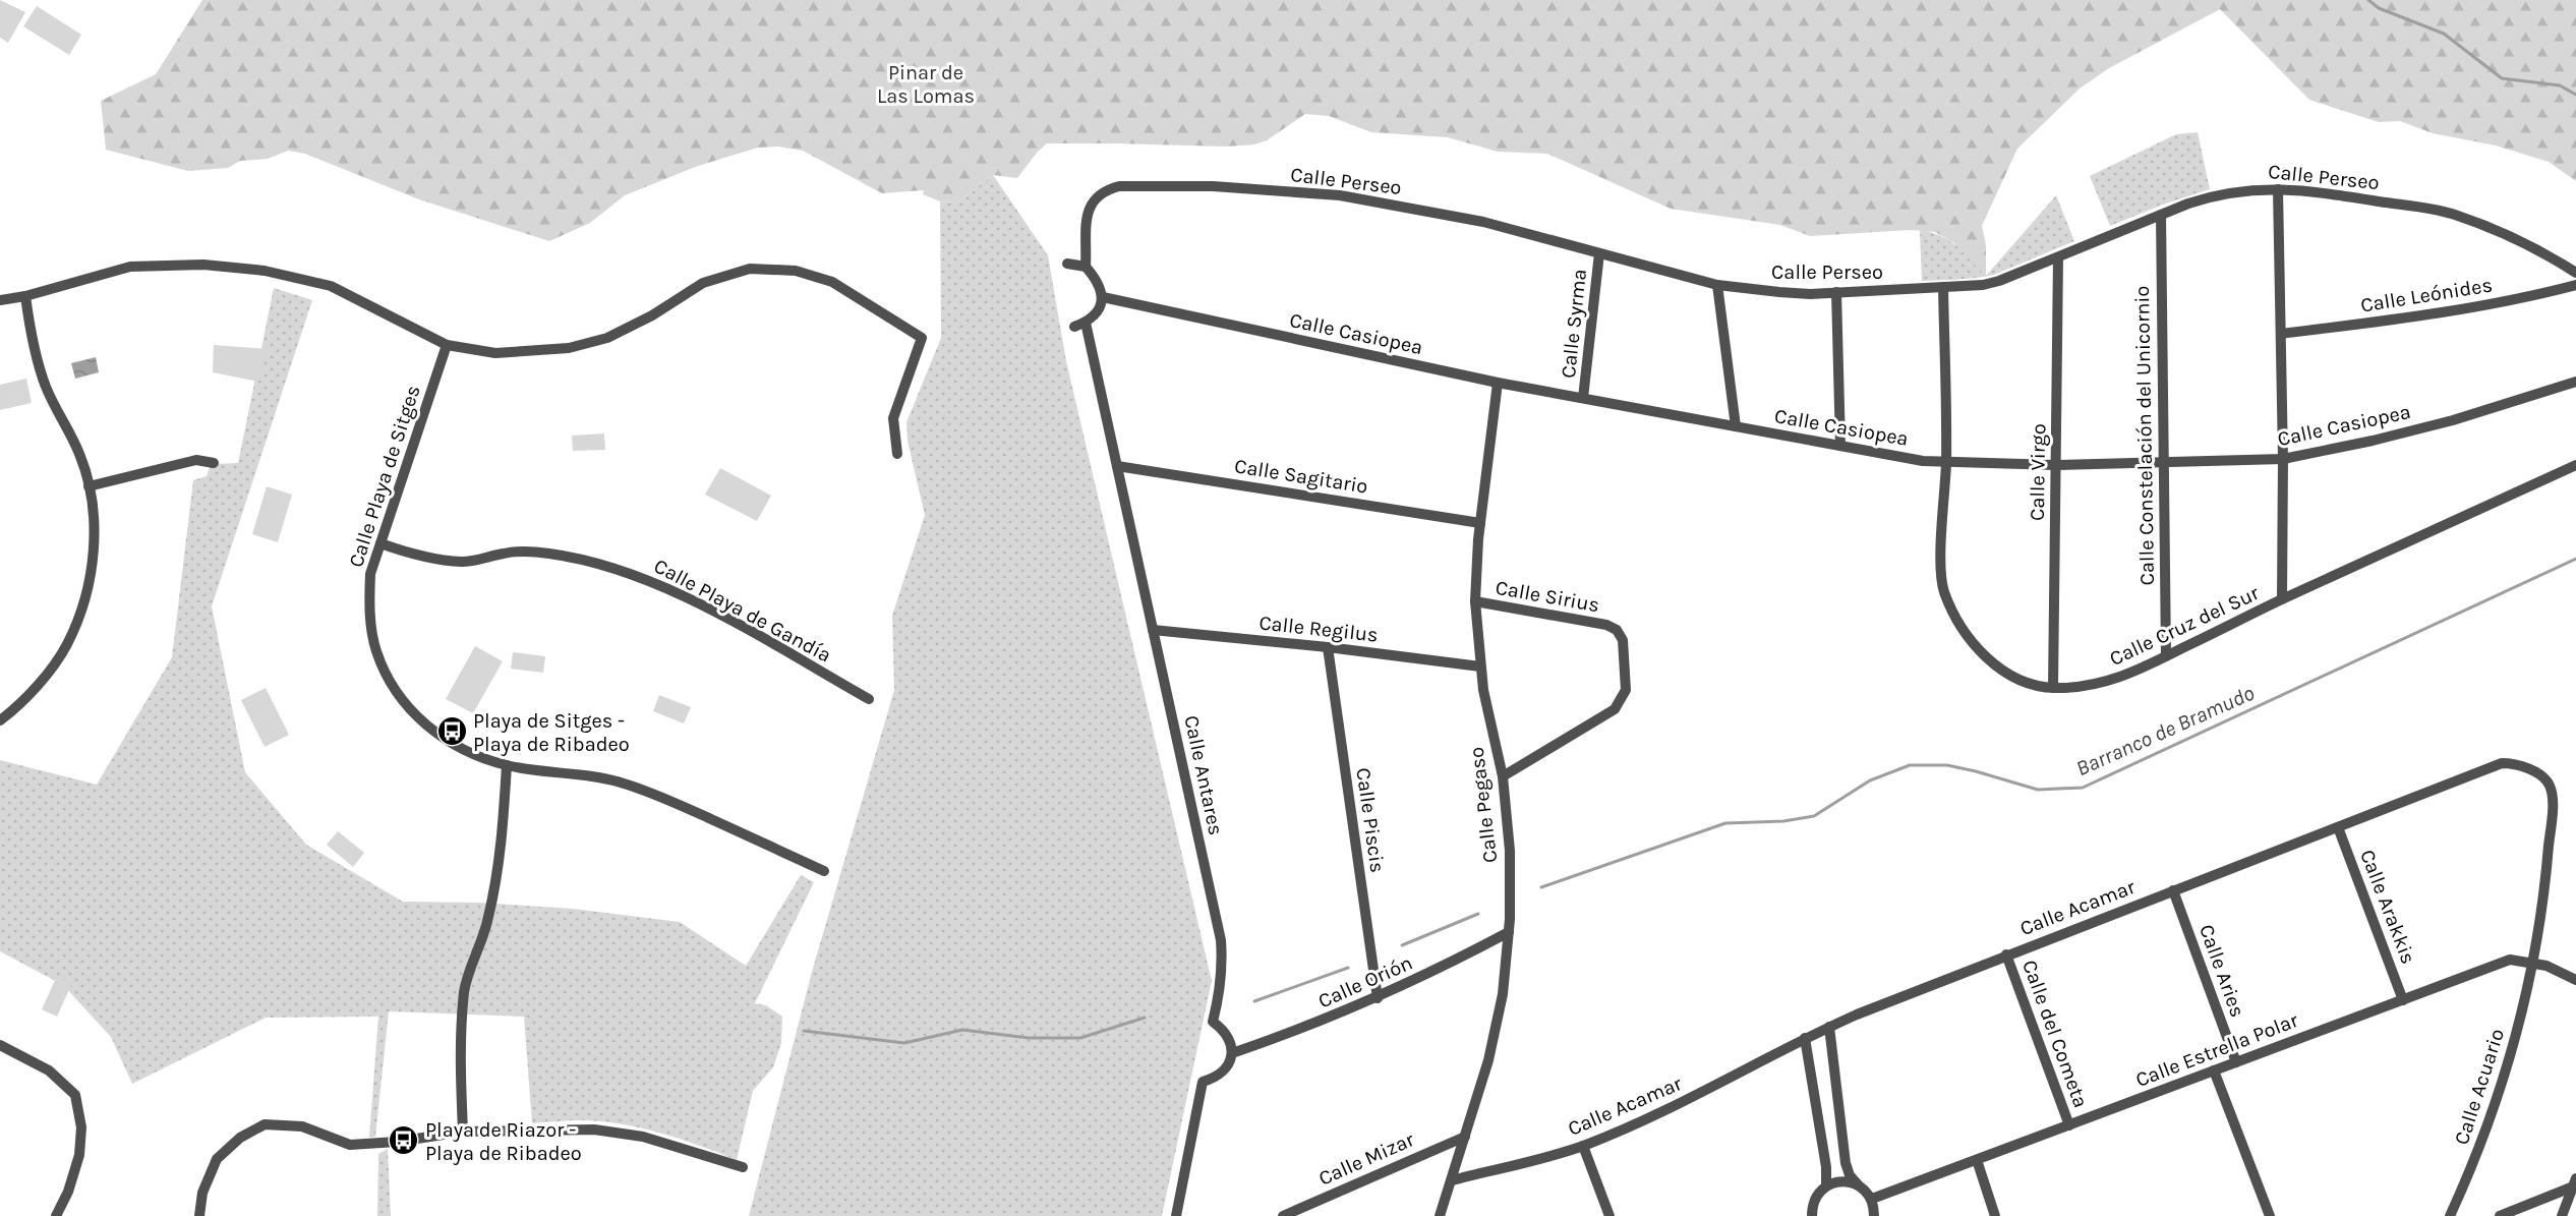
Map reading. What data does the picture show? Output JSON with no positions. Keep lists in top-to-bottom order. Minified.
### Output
{"streets":{"street":["Calle Perseo","Calle Leónides","Calle Syrma","Calle Casiopea","Calle Constelación del Unicornio","Calle Virgo","Calle Playa de Sitges","Calle Sagitario","Calle Sirius","Calle Playa de Gandía","Calle Cruz del Sur","Calle Regilus","Calle Antares","Calle Pegaso","Calle Piscis","Calle Arakkis","Calle Acamar","Calle Aries","Calle Orión","Calle del Cometa","Calle Estrella Polar","Calle Acuario","Calle Mizar"]},"crossings":[["Calle Perseo","Calle Syrma"],["Calle Perseo","Calle Constelación del Unicornio"],["Calle Perseo","Calle Virgo"],["Calle Perseo","Calle Cruz del Sur"],["Calle Syrma","Calle Casiopea"],["Calle Casiopea","Calle Constelación del Unicornio"],["Calle Casiopea","Calle Virgo"],["Calle Casiopea","Calle Cruz del Sur"],["Calle Casiopea","Calle Antares"],["Calle Casiopea","Calle Pegaso"],["Calle Constelación del Unicornio","Calle Cruz del Sur"],["Calle Virgo","Calle Cruz del Sur"],["Calle Playa de Sitges","Calle Playa de Gandía"],["Calle Sagitario","Calle Antares"],["Calle Sagitario","Calle Pegaso"],["Calle Sirius","Calle Pegaso"],["Calle Regilus","Calle Antares"],["Calle Regilus","Calle Pegaso"],["Calle Regilus","Calle Piscis"],["Calle Antares","Calle Orión"],["Calle Pegaso","Calle Acamar"],["Calle Pegaso","Calle Orión"],["Calle Pegaso","Calle Mizar"],["Calle Piscis","Calle Orión"],["Calle Arakkis","Calle Acamar"],["Calle Arakkis","Calle Estrella Polar"],["Calle Acamar","Calle Aries"],["Calle Acamar","Calle del Cometa"],["Calle Acamar","Calle Estrella Polar"],["Calle Acamar","Calle Acuario"],["Calle Aries","Calle Estrella Polar"],["Calle del Cometa","Calle Estrella Polar"],["Calle Estrella Polar","Calle Acuario"]],"water":["Barranco de Bramudo"],"parks":["Pinar de Las Lomas"],"places":{"bus stop":["Playa de Sitges - Playa de Ribadeo","Playa de Riazor - Playa de Ribadeo"]}}
